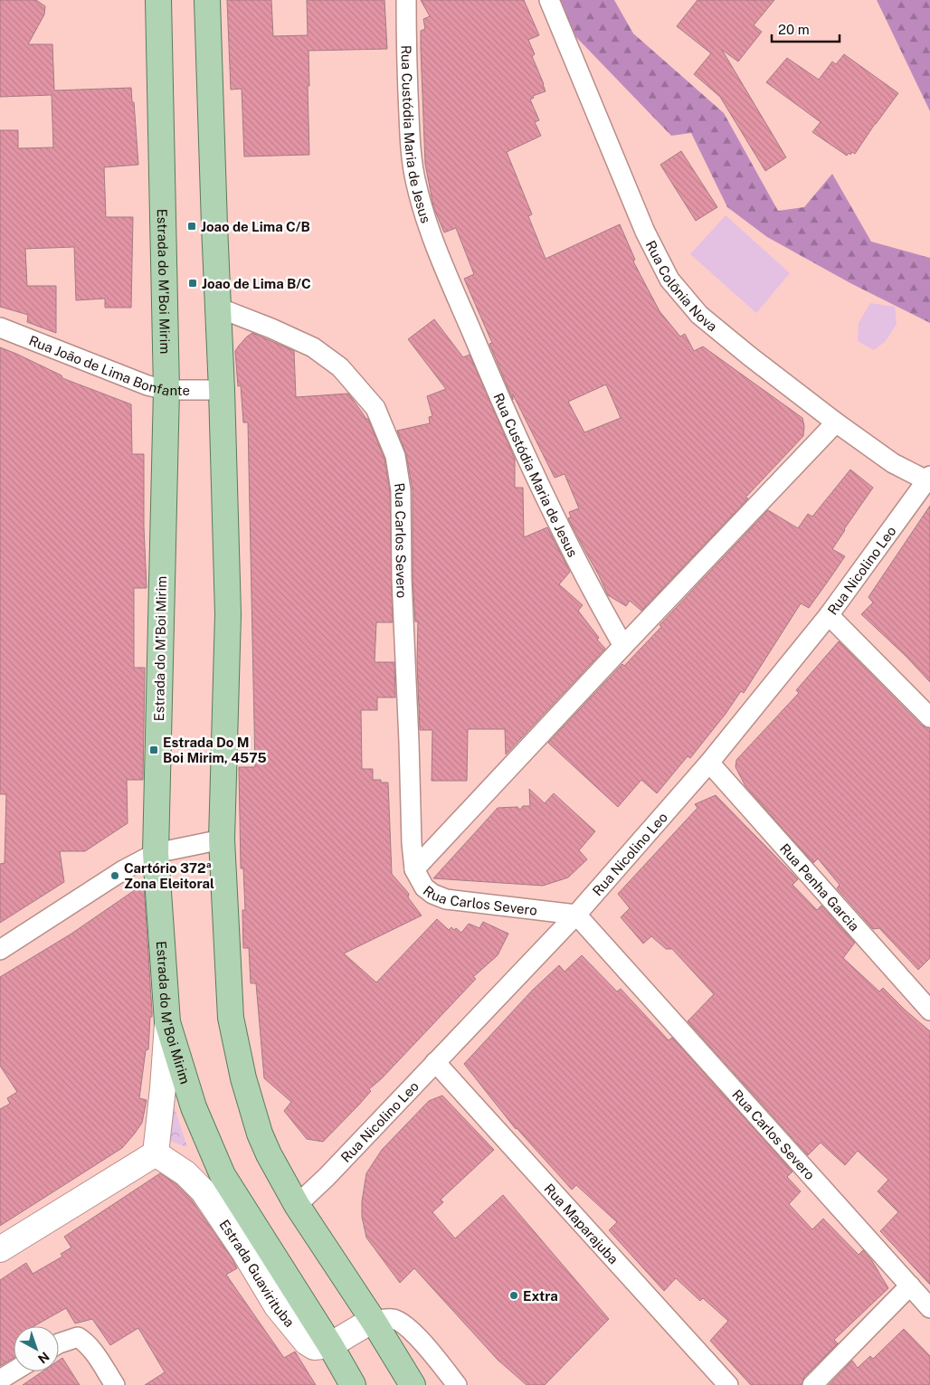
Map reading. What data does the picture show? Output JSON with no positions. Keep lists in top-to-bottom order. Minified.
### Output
{"streets":{"main road":["Estrada do M'Boi Mirim"],"street":["Rua Custódia Maria de Jesus","Rua Colônia Nova","Rua João de Lima Bonfante","Rua Carlos Severo","Rua Nicolino Leo","Rua Penha Garcia","Rua Maparajuba","Estrada Guavirituba"]},"crossings":[["Estrada do M'Boi Mirim","Rua João de Lima Bonfante"],["Estrada do M'Boi Mirim","Estrada Guavirituba"],["Rua Colônia Nova","Rua Nicolino Leo"],["Rua Carlos Severo","Rua Nicolino Leo"],["Rua Nicolino Leo","Rua Penha Garcia"],["Rua Nicolino Leo","Rua Maparajuba"]],"places":{"transit":["Joao de Lima C/B","Joao de Lima B/C","Estrada Do M Boi Mirim, 4575"],"other":["Cartório 372ª Zona Eleitoral","Extra"]},"scale_bar":"20 m","north":"bottom right"}
